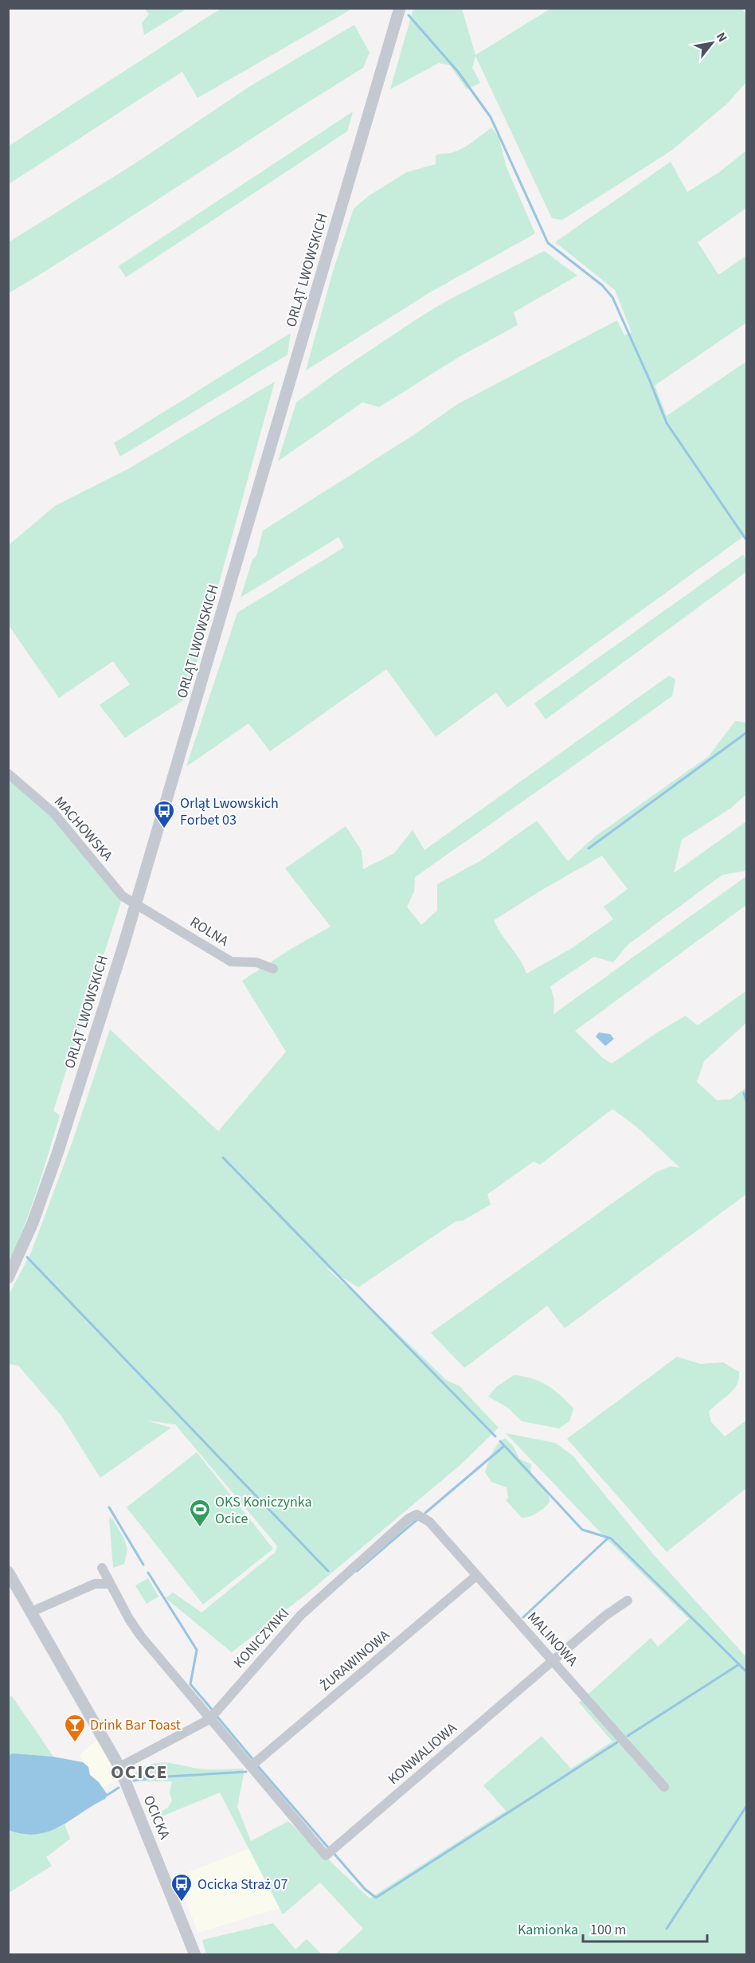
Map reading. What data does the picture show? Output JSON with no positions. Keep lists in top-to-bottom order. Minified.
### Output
{"streets":{"street":["ORLĄT LWOWSKICH","MACHOWSKA","ROLNA","KONICZYNKI","MALINOWA","ŻURAWINOWA","KONWALIOWA","OCICKA"]},"crossings":[["ORLĄT LWOWSKICH","MACHOWSKA"],["ORLĄT LWOWSKICH","ROLNA"],["MACHOWSKA","ROLNA"],["KONICZYNKI","MALINOWA"],["KONICZYNKI","OCICKA"],["MALINOWA","ŻURAWINOWA"],["MALINOWA","KONWALIOWA"],["ŻURAWINOWA","KONWALIOWA"]],"districts":["OCICE"],"parks":["Kamionka"],"places":{"bus stop":["Orląt Lwowskich Forbet 03","Ocicka Straż 07"],"sports":["OKS Koniczynka Ocice"],"bar":["Drink Bar Toast"]},"scale_bar":"100 m","north":"top right"}
